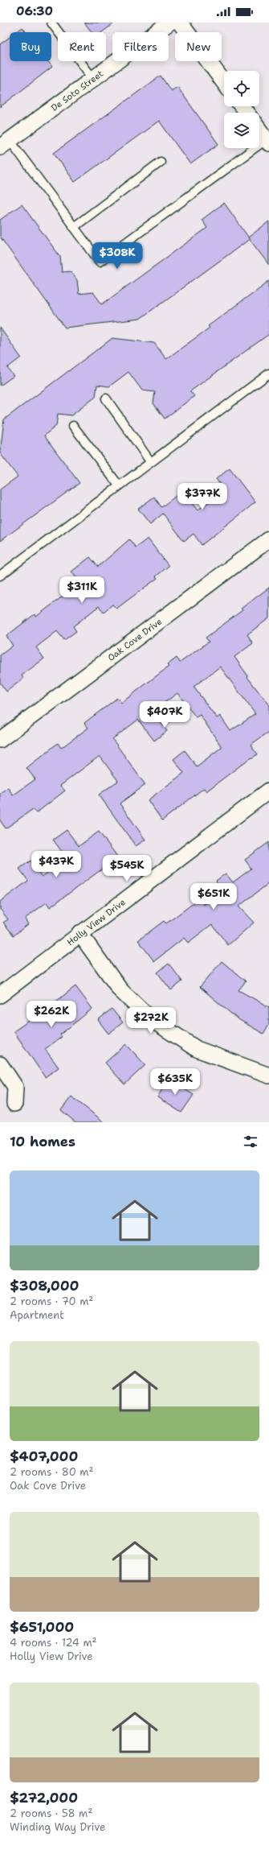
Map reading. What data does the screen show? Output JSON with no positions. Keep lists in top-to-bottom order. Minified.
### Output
{"streets":{"street":["De Soto Street","Oak Cove Drive","Holly View Drive"]},"page":{"status":"06:30","chip":["Buy","Rent","Filters","New"],"price":["$308K","$377K","$311K","$407K","$437K","$545K","$651K","$262K","$272K","$635K"],"heading":"10 homes","list":[{"name":"$308,000","note":"2 rooms · 70 m² · Apartment"},{"name":"$407,000","note":"2 rooms · 80 m² · Oak Cove Drive"},{"name":"$651,000","note":"4 rooms · 124 m² · Holly View Drive"},{"name":"$272,000","note":"2 rooms · 58 m² · Winding Way Drive"}]}}
